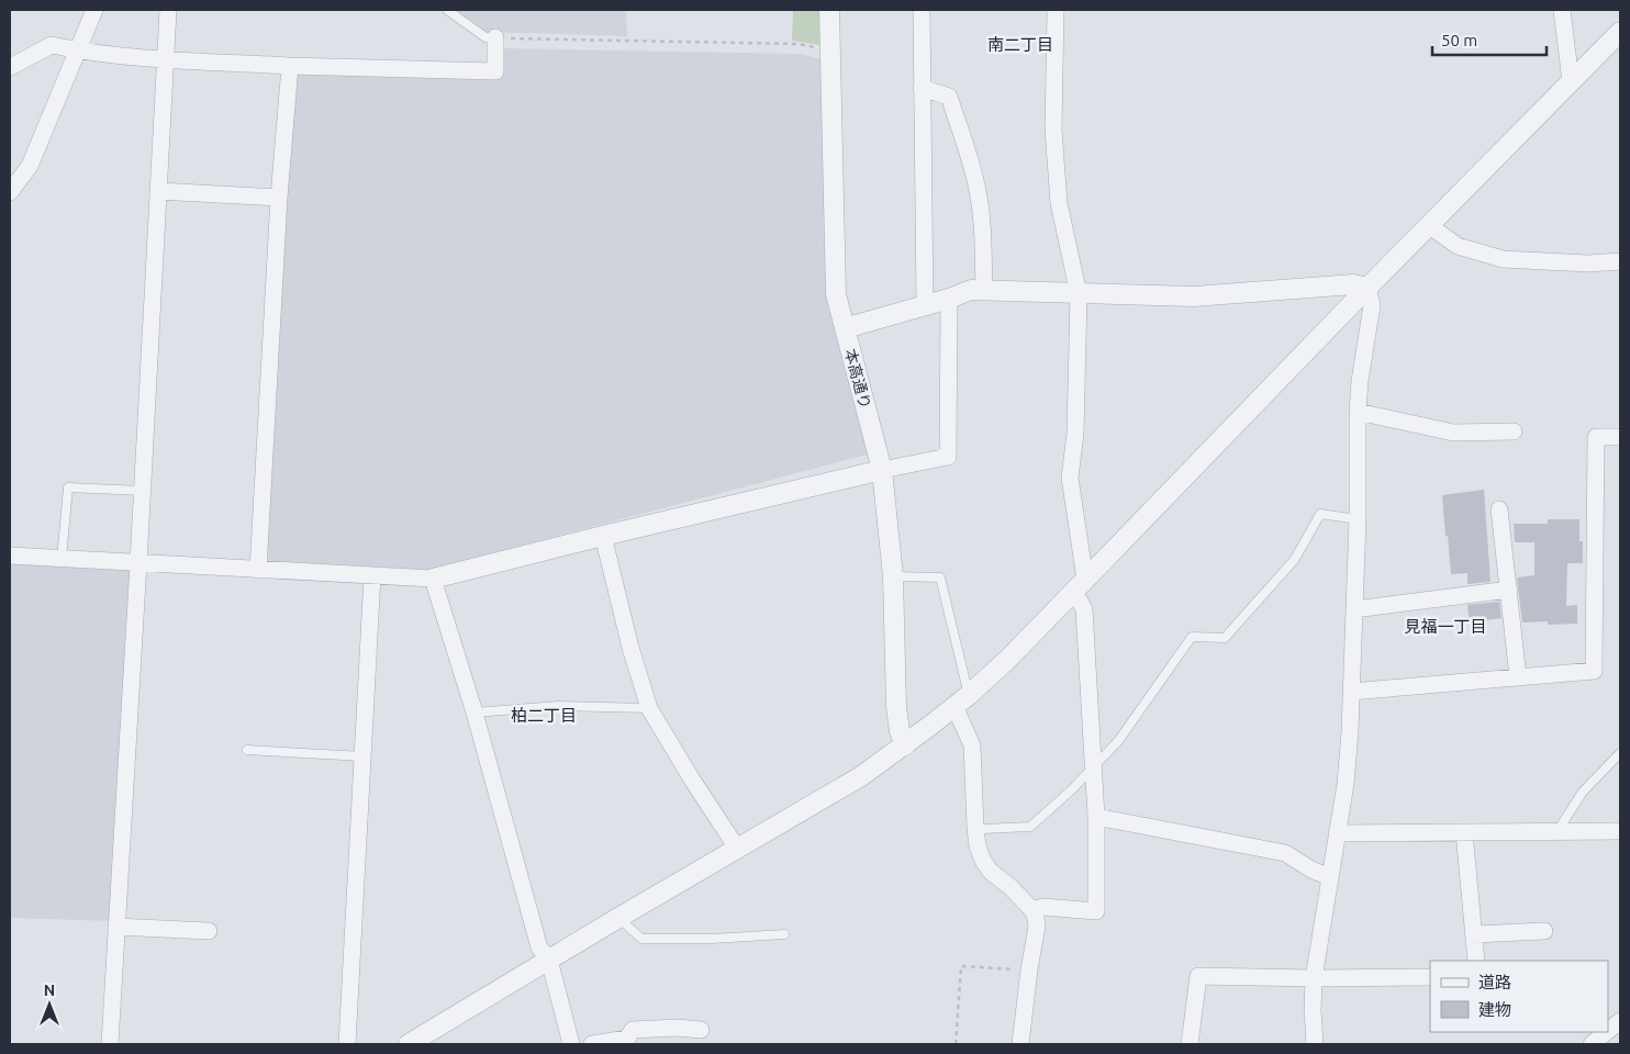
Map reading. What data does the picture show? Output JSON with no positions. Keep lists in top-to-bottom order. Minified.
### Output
{"streets":{"street":["本高通り"]},"districts":["南二丁目","見福一丁目","柏二丁目"],"legend":["道路","建物"],"scale_bar":"50 m","north":"top"}
